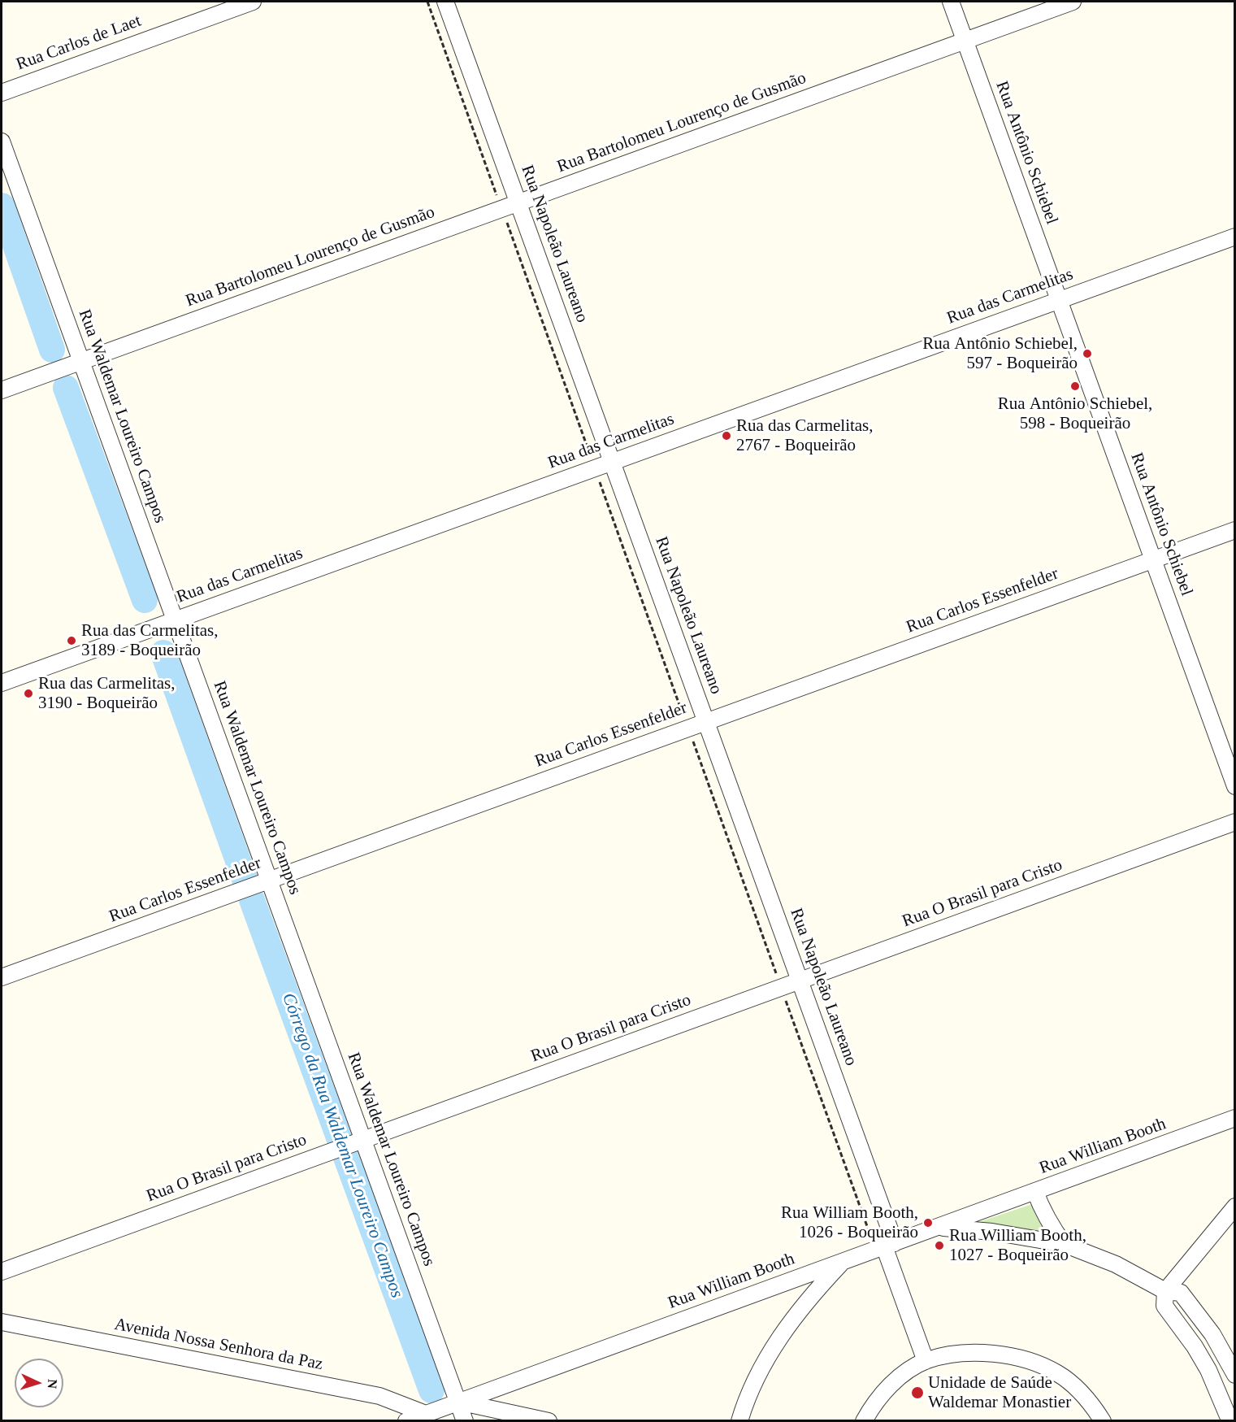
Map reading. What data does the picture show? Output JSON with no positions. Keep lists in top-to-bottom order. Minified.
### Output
{"streets":{"street":["Rua Carlos de Laet","Rua Bartolomeu Lourenço de Gusmão","Rua Antônio Schiebel","Rua Napoleão Laureano","Rua das Carmelitas","Rua Waldemar Loureiro Campos","Rua Carlos Essenfelder","Rua O Brasil para Cristo","Rua William Booth","Avenida Nossa Senhora da Paz"]},"crossings":[["Rua Bartolomeu Lourenço de Gusmão","Rua Antônio Schiebel"],["Rua Bartolomeu Lourenço de Gusmão","Rua Napoleão Laureano"],["Rua Bartolomeu Lourenço de Gusmão","Rua Waldemar Loureiro Campos"],["Rua Antônio Schiebel","Rua das Carmelitas"],["Rua Antônio Schiebel","Rua Carlos Essenfelder"],["Rua Napoleão Laureano","Rua das Carmelitas"],["Rua Napoleão Laureano","Rua Carlos Essenfelder"],["Rua Napoleão Laureano","Rua O Brasil para Cristo"],["Rua Napoleão Laureano","Rua William Booth"],["Rua das Carmelitas","Rua Waldemar Loureiro Campos"],["Rua Waldemar Loureiro Campos","Rua Carlos Essenfelder"],["Rua Waldemar Loureiro Campos","Rua O Brasil para Cristo"],["Rua Waldemar Loureiro Campos","Rua William Booth"],["Rua William Booth","Avenida Nossa Senhora da Paz"]],"water":["Córrego da Rua Waldemar Loureiro Campos"],"places":["Rua Antônio Schiebel, 597 - Boqueirão","Rua Antônio Schiebel, 598 - Boqueirão","Rua das Carmelitas, 2767 - Boqueirão","Rua das Carmelitas, 3189 - Boqueirão","Rua das Carmelitas, 3190 - Boqueirão","Rua William Booth, 1026 - Boqueirão","Rua William Booth, 1027 - Boqueirão","Unidade de Saúde Waldemar Monastier"],"north":"right"}
